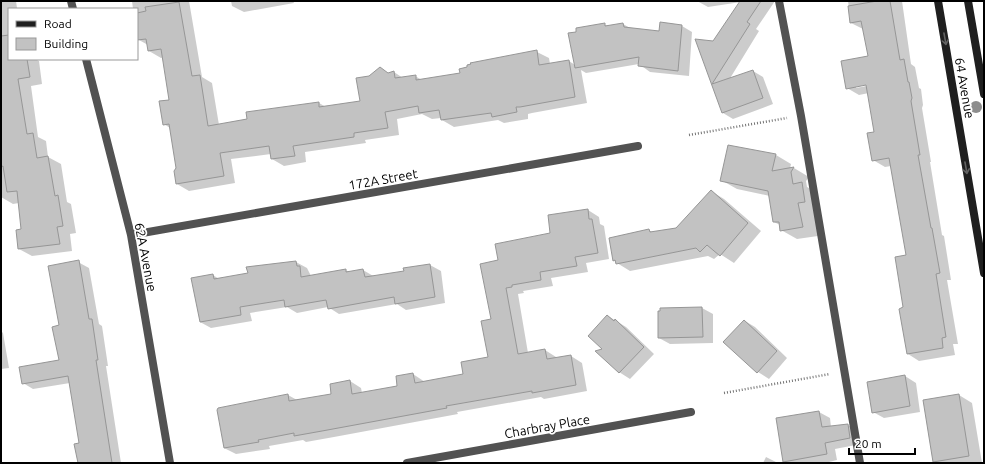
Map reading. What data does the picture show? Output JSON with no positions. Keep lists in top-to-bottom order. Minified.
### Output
{"streets":{"main road":["64 Avenue"],"street":["172A Street","62A Avenue","Charbray Place"]},"crossings":[["172A Street","62A Avenue"]],"legend":["Road","Building"],"scale_bar":"20 m"}
